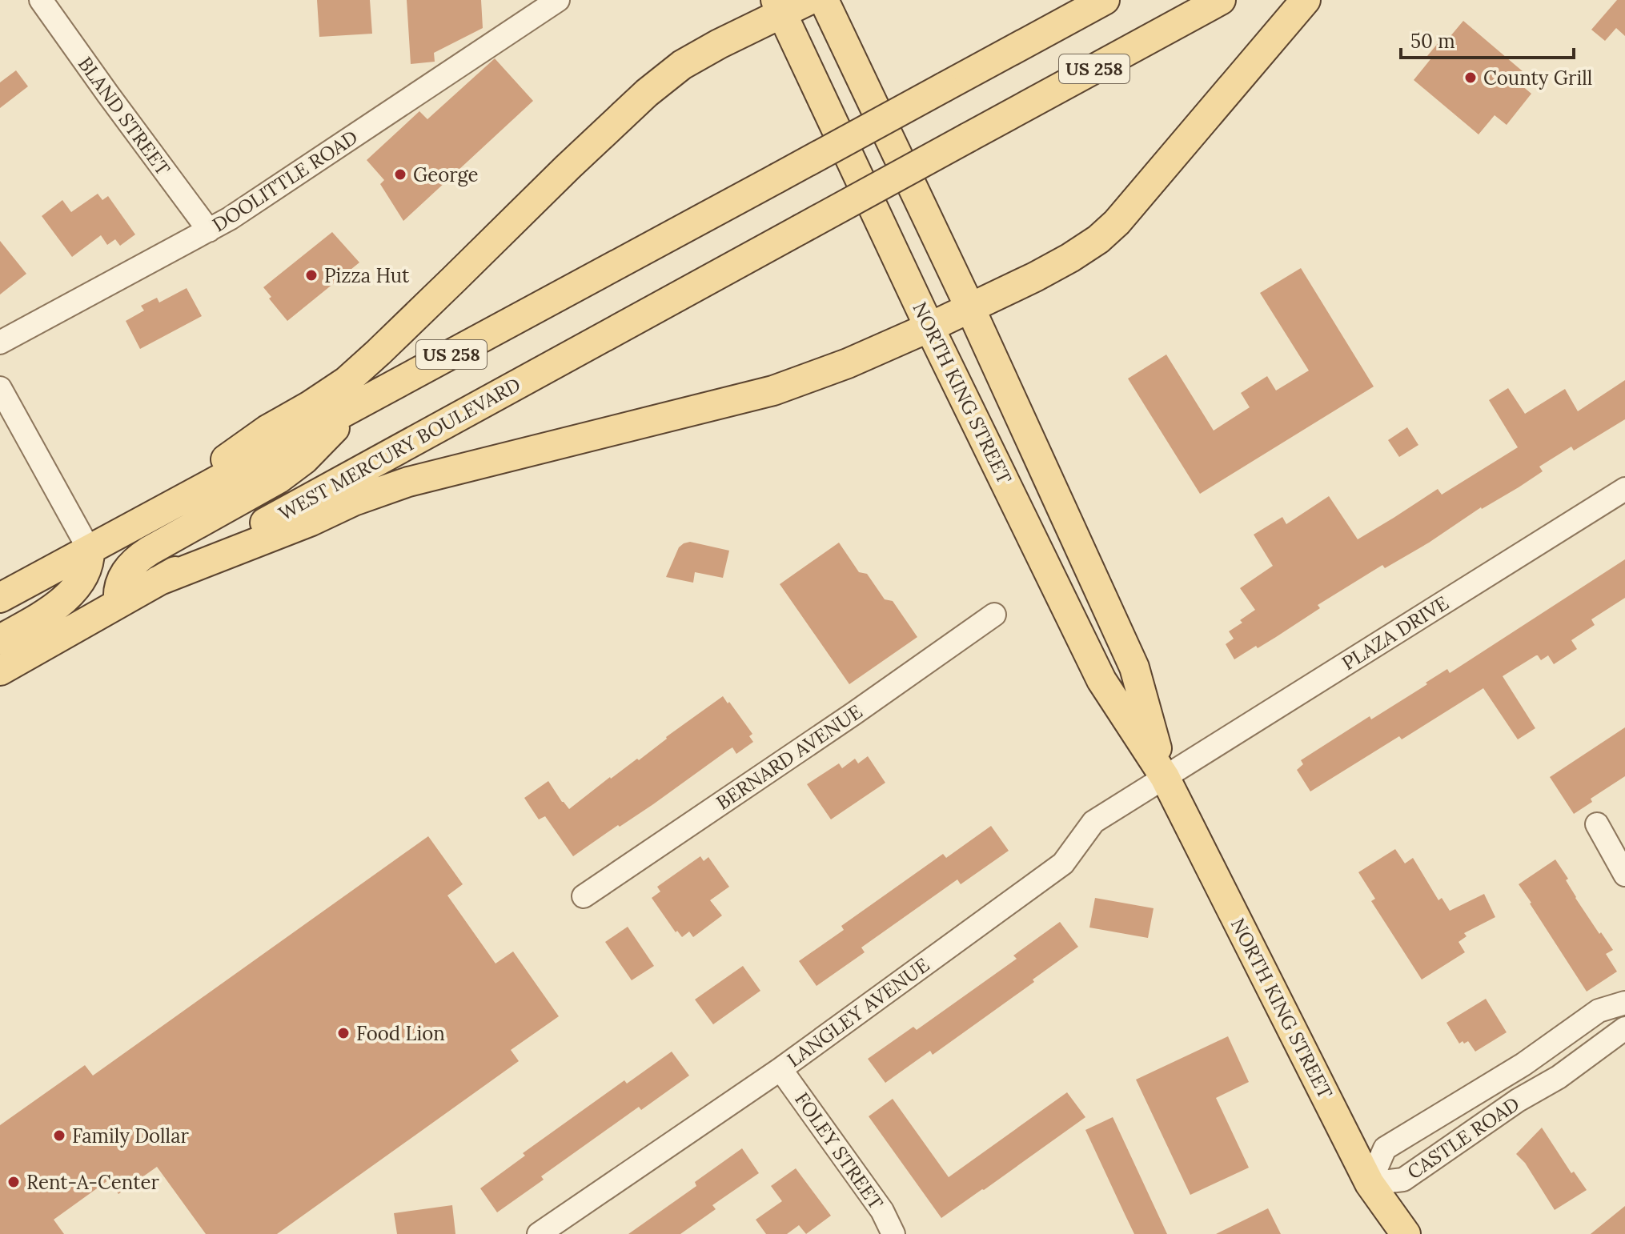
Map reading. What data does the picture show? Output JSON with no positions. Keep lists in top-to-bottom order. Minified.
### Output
{"streets":{"main road":["US 258","NORTH KING STREET","WEST MERCURY BOULEVARD"],"street":["BLAND STREET","DOOLITTLE ROAD","PLAZA DRIVE","BERNARD AVENUE","LANGLEY AVENUE","CASTLE ROAD","FOLEY STREET"]},"crossings":[["BLAND STREET","DOOLITTLE ROAD"],["NORTH KING STREET","PLAZA DRIVE"],["NORTH KING STREET","LANGLEY AVENUE"],["NORTH KING STREET","CASTLE ROAD"],["PLAZA DRIVE","LANGLEY AVENUE"],["LANGLEY AVENUE","FOLEY STREET"]],"places":["County Grill","George","Pizza Hut","Food Lion","Family Dollar","Rent-A-Center"],"scale_bar":"50 m"}
